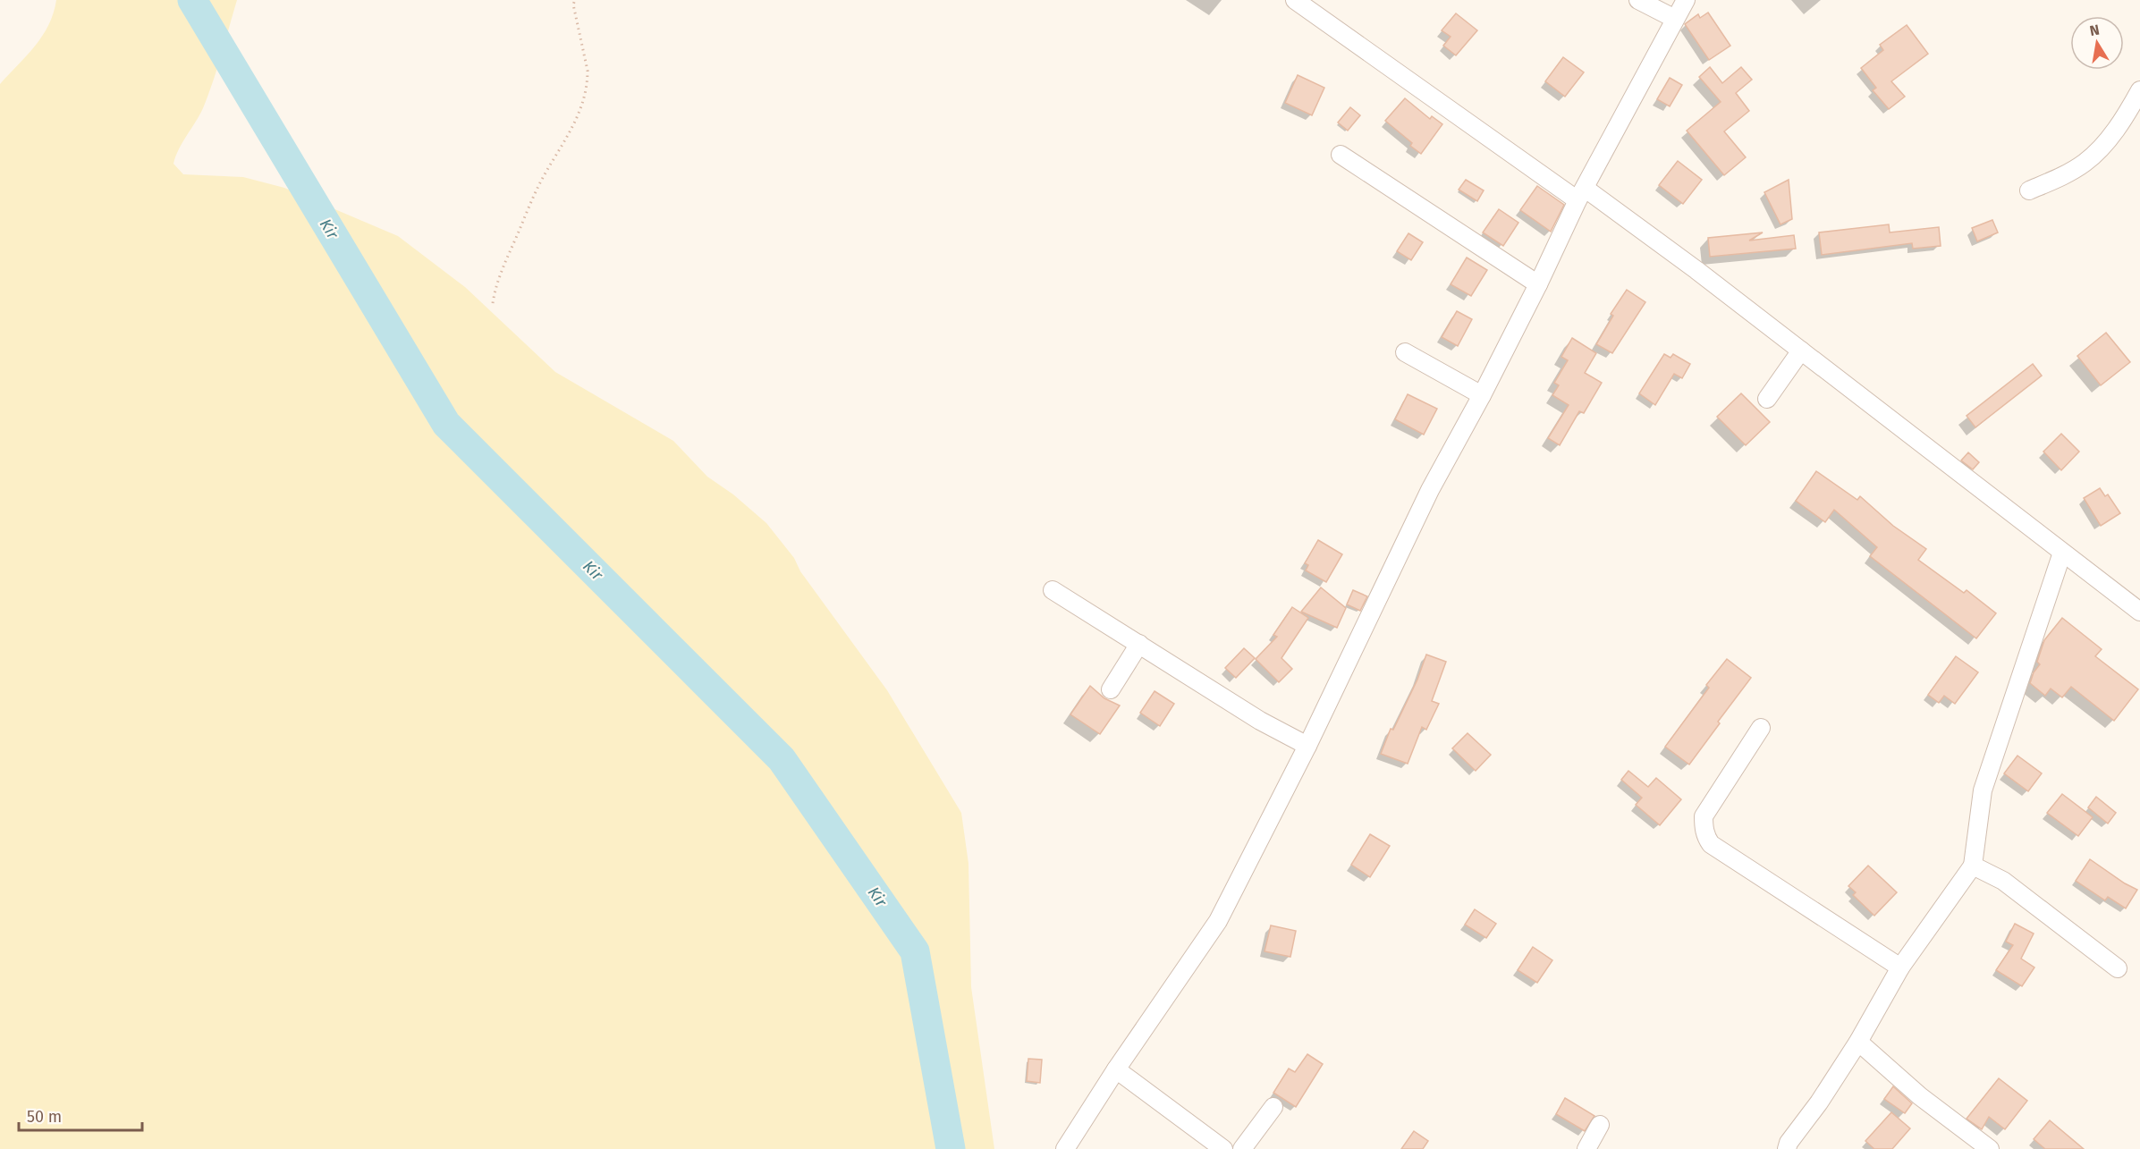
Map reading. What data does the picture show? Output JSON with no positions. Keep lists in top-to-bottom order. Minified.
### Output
{"water":["Kir"],"scale_bar":"50 m","north":"top"}
